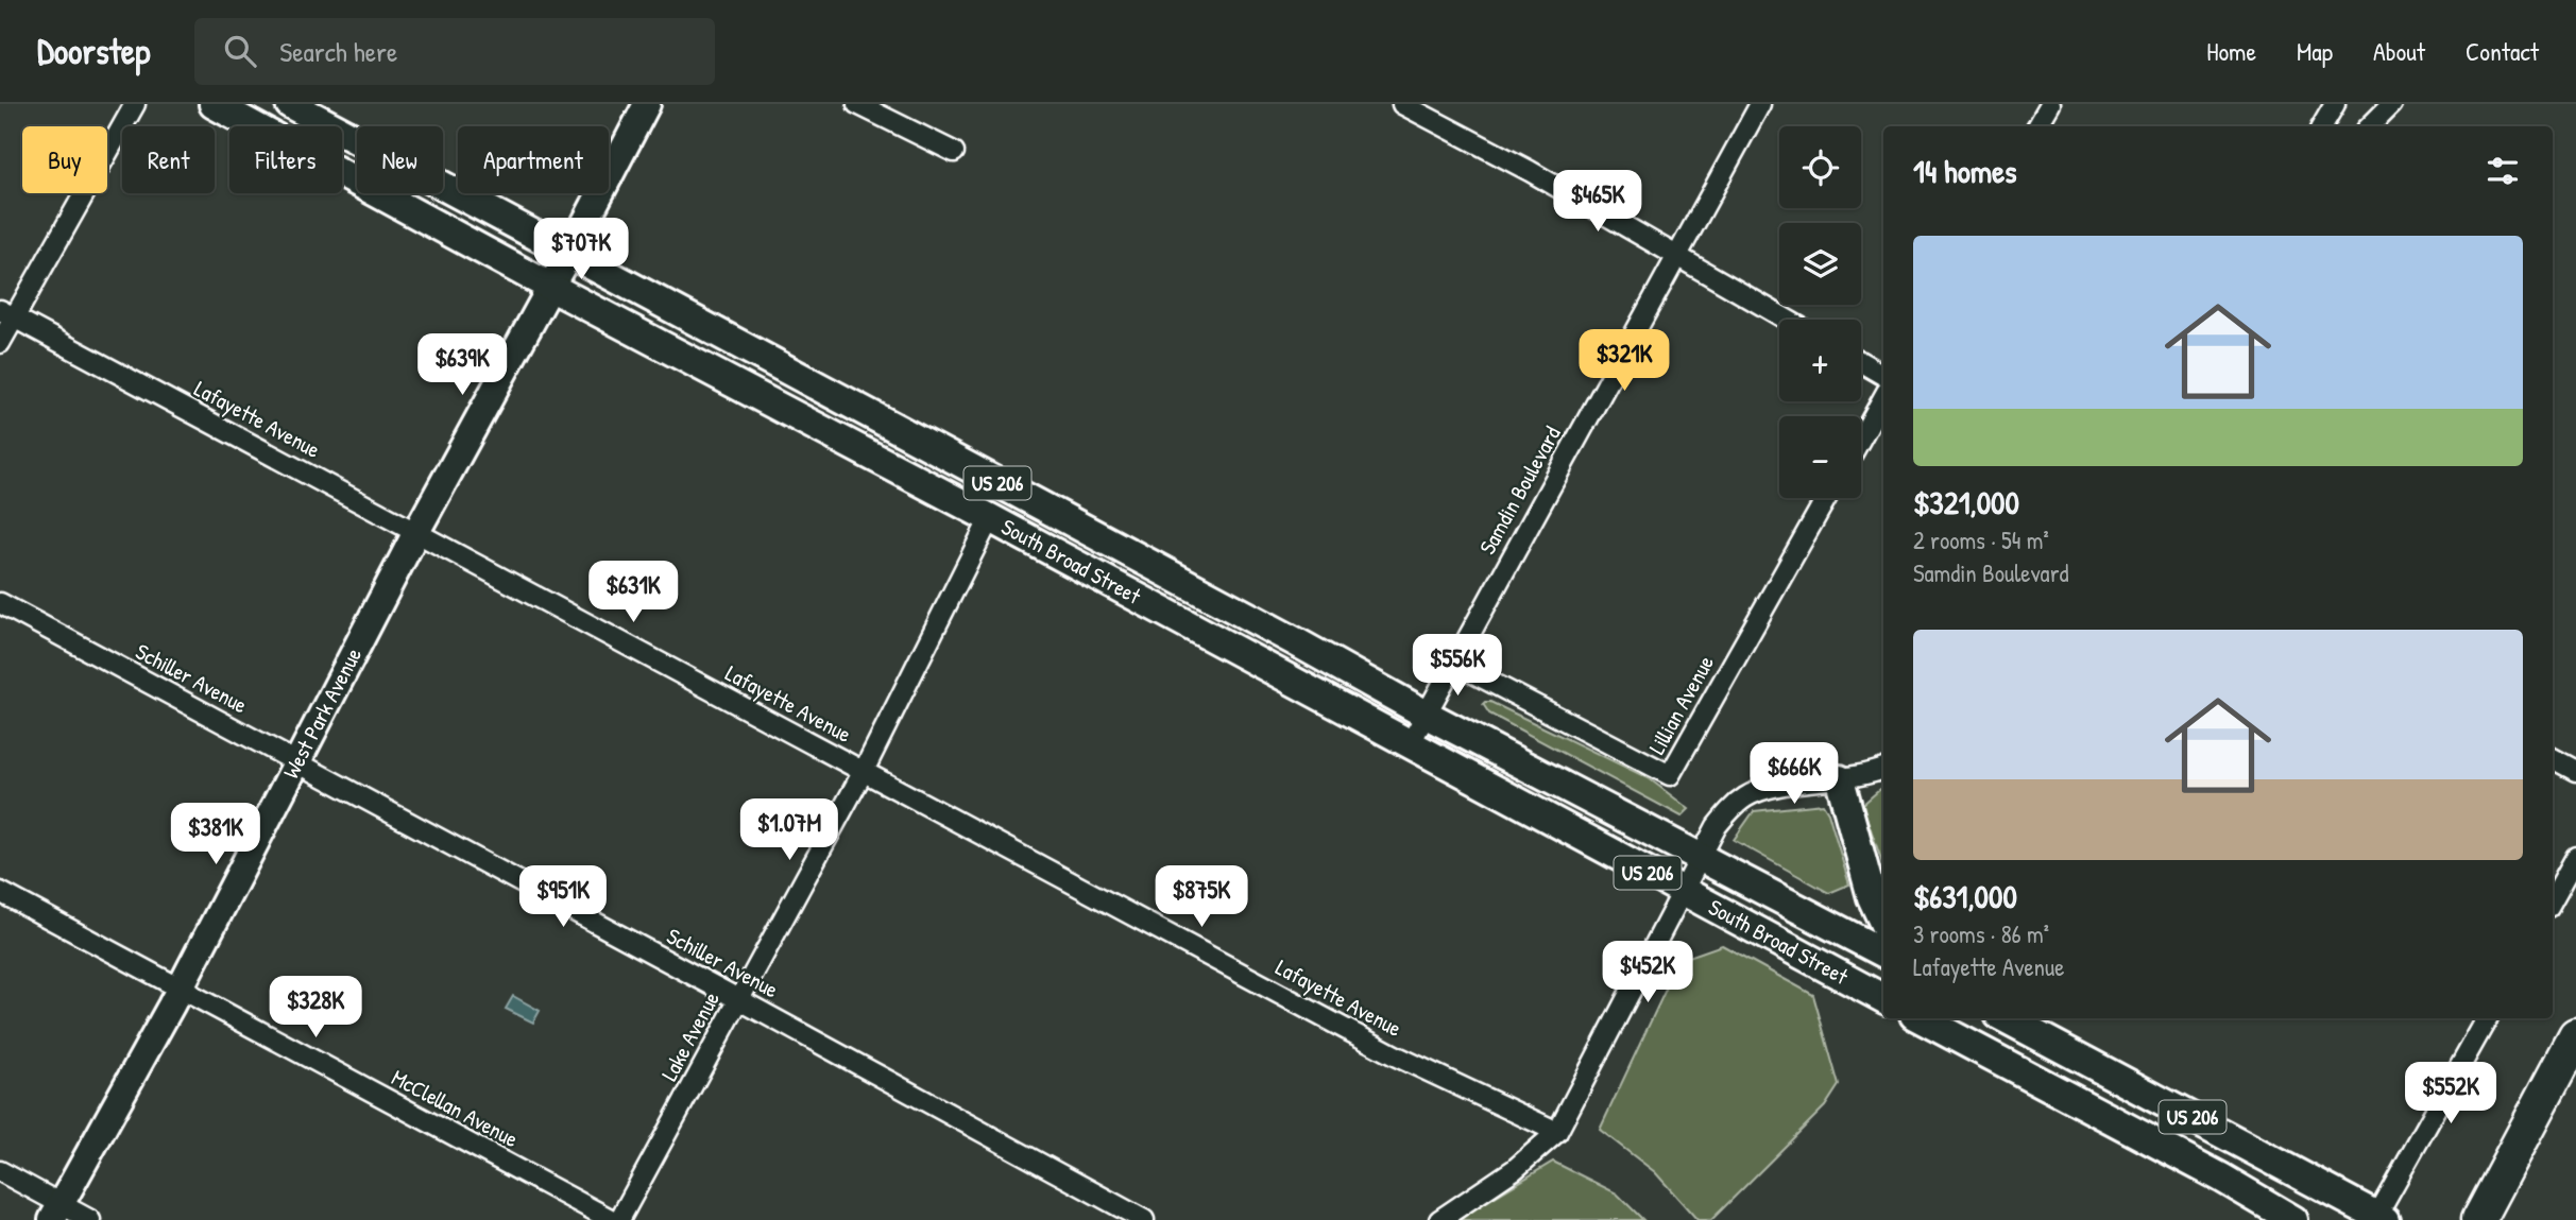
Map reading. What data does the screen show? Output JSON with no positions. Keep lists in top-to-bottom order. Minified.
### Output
{"streets":{"main road":["US 206","South Broad Street"],"street":["Lafayette Avenue","Samdin Boulevard","Schiller Avenue","Lillian Avenue","West Park Avenue","Lake Avenue","McClellan Avenue"]},"crossings":[["Lafayette Avenue","West Park Avenue"],["Lafayette Avenue","Lake Avenue"],["Samdin Boulevard","South Broad Street"],["Samdin Boulevard","Lillian Avenue"],["South Broad Street","West Park Avenue"],["South Broad Street","Lake Avenue"],["Schiller Avenue","West Park Avenue"],["Schiller Avenue","Lake Avenue"],["West Park Avenue","McClellan Avenue"]],"page":{"header":"Doorstep","search":"Search here","nav":["Home","Map","About","Contact"],"map_buttons":["+","−"],"chip":["Buy","Rent","Filters","New","Apartment"],"heading":"14 homes","price":["$465K","$707K","$321K","$639K","$631K","$556K","$666K","$1.07M","$381K","$951K","$875K","$452K","$328K","$552K"],"list":[{"name":"$321,000","note":"2 rooms · 54 m² · Samdin Boulevard"},{"name":"$631,000","note":"3 rooms · 86 m² · Lafayette Avenue"}]}}
